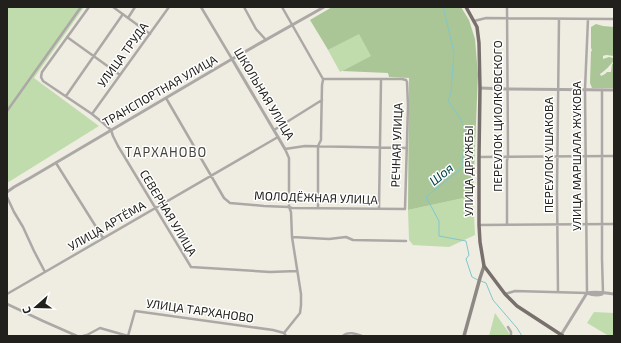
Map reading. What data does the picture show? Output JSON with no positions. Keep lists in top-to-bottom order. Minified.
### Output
{"streets":{"main road":["УЛИЦА ДРУЖБЫ"],"street":["УЛИЦА ТРУДА","ТРАНСПОРТНАЯ УЛИЦА","ШКОЛЬНАЯ УЛИЦА","ПЕРЕУЛОК ЦИОЛКОВСКОГО","РЕЧНАЯ УЛИЦА","ПЕРЕУЛОК УШАКОВА","УЛИЦА МАРШАЛА ЖУКОВА","МОЛОДЁЖНАЯ УЛИЦА","СЕВЕРНАЯ УЛИЦА","УЛИЦА АРТЁМА","УЛИЦА ТАРХАНОВО"]},"crossings":[["УЛИЦА ТРУДА","СЕВЕРНАЯ УЛИЦА"],["ТРАНСПОРТНАЯ УЛИЦА","ШКОЛЬНАЯ УЛИЦА"],["ТРАНСПОРТНАЯ УЛИЦА","МОЛОДЁЖНАЯ УЛИЦА"],["ТРАНСПОРТНАЯ УЛИЦА","СЕВЕРНАЯ УЛИЦА"],["ШКОЛЬНАЯ УЛИЦА","РЕЧНАЯ УЛИЦА"],["ШКОЛЬНАЯ УЛИЦА","УЛИЦА АРТЁМА"],["РЕЧНАЯ УЛИЦА","МОЛОДЁЖНАЯ УЛИЦА"],["МОЛОДЁЖНАЯ УЛИЦА","УЛИЦА АРТЁМА"],["СЕВЕРНАЯ УЛИЦА","УЛИЦА АРТЁМА"]],"districts":["ТАРХАНОВО"],"water":["Шоя"],"north":"left"}
